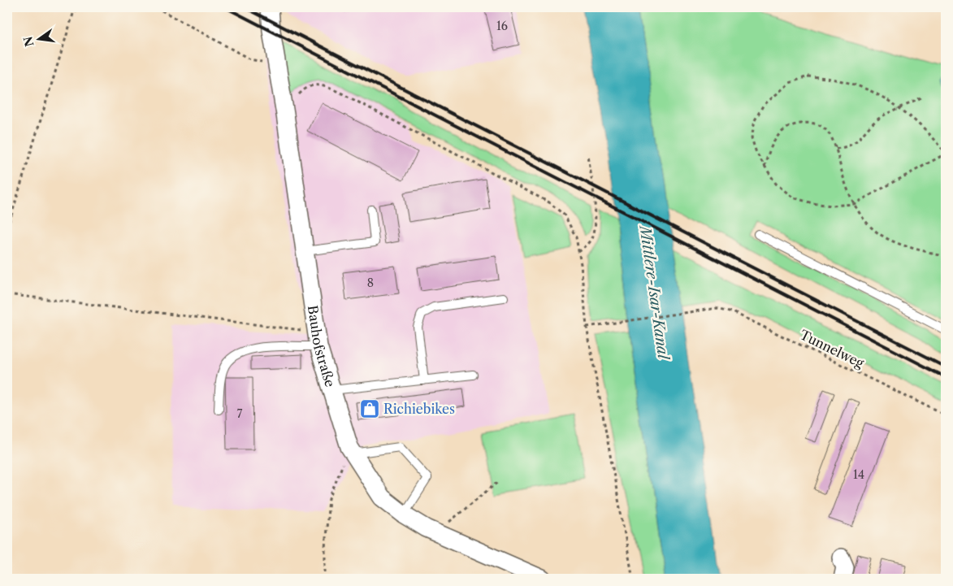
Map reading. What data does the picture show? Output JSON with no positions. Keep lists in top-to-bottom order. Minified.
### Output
{"streets":{"street":["Bauhofstraße"],"path":["Tunnelweg"]},"water":["Mittlere-Isar-Kanal"],"places":{"shop":["Richiebikes"]},"house_numbers":["16","8","7","14"],"north":"left"}
